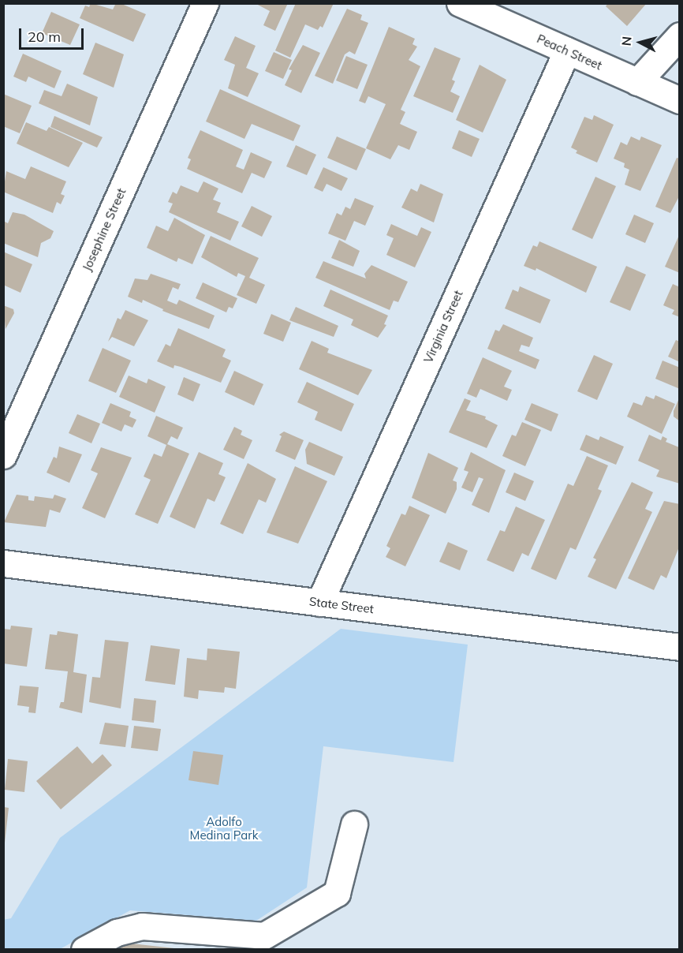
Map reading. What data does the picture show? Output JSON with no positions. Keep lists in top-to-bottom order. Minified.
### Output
{"streets":{"street":["Peach Street","Josephine Street","Virginia Street","State Street"]},"crossings":[["Peach Street","Virginia Street"],["Virginia Street","State Street"]],"parks":["Adolfo Medina Park"],"scale_bar":"20 m","north":"left"}
